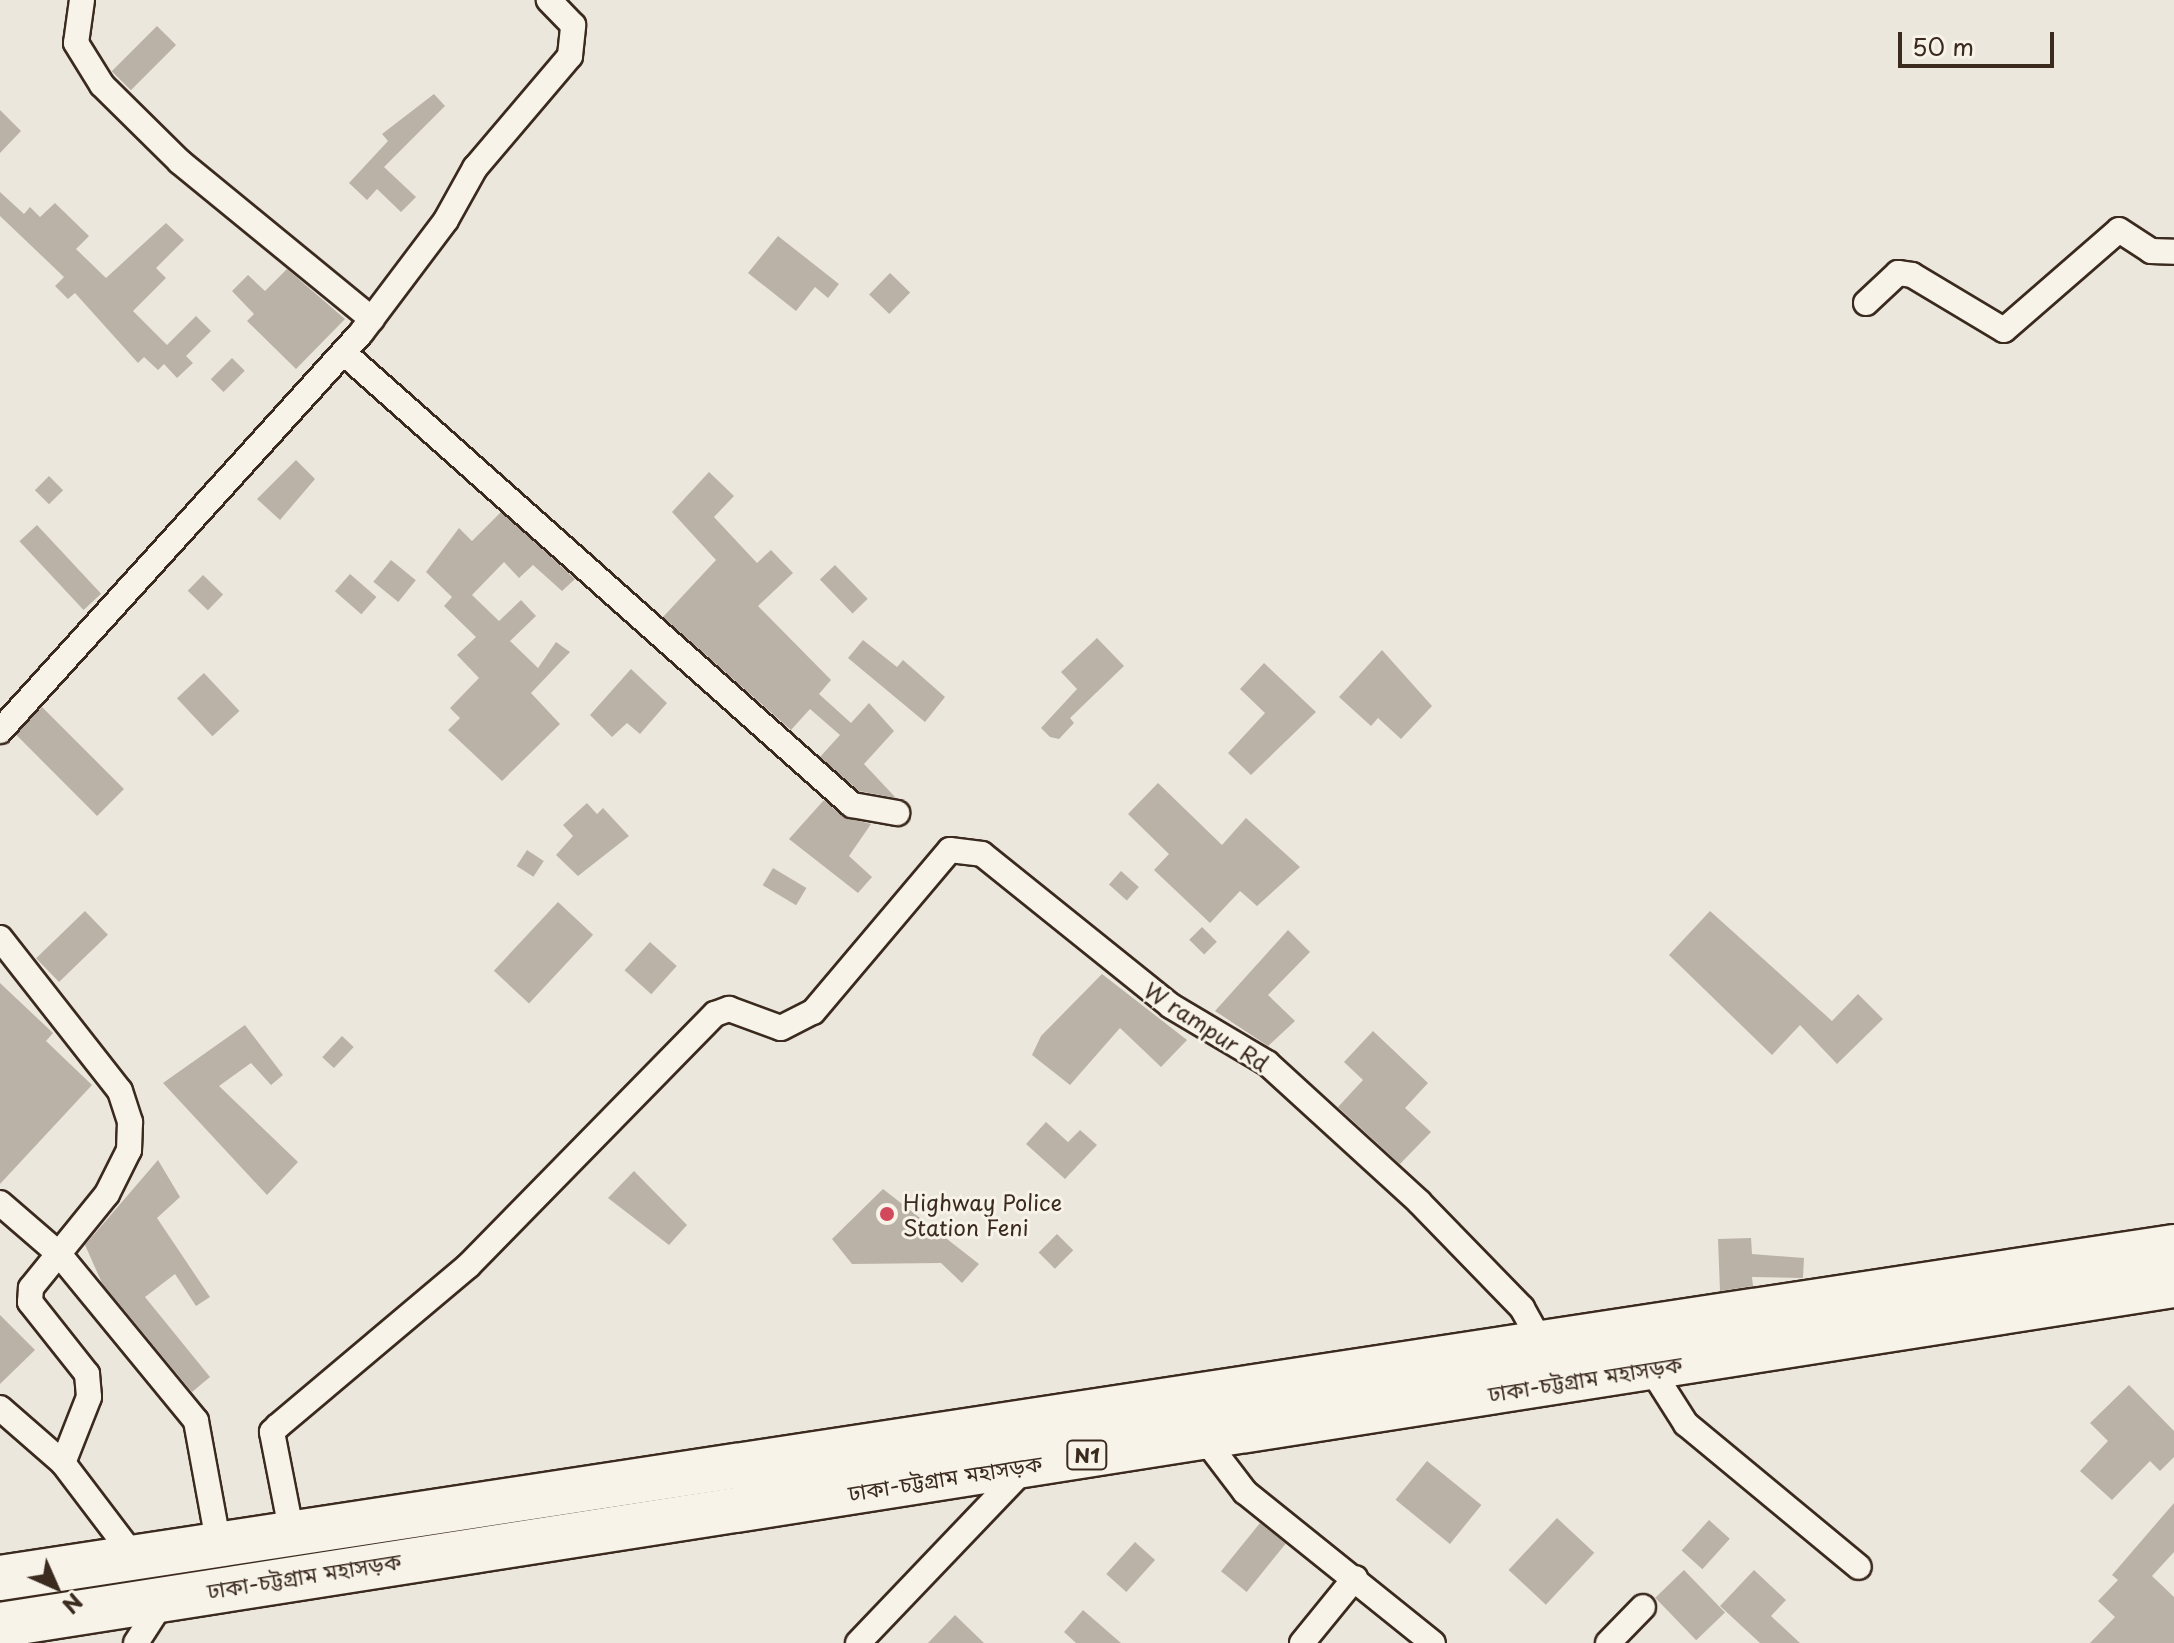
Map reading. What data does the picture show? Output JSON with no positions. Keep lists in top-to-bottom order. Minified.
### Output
{"streets":{"highway":["ঢাকা-চট্টগ্রাম মহাসড়ক","N1"],"street":["W rampur Rd"]},"crossings":[["W rampur Rd","ঢাকা-চট্টগ্রাম মহাসড়ক"]],"places":["Highway Police Station Feni"],"scale_bar":"50 m","north":"bottom right"}
